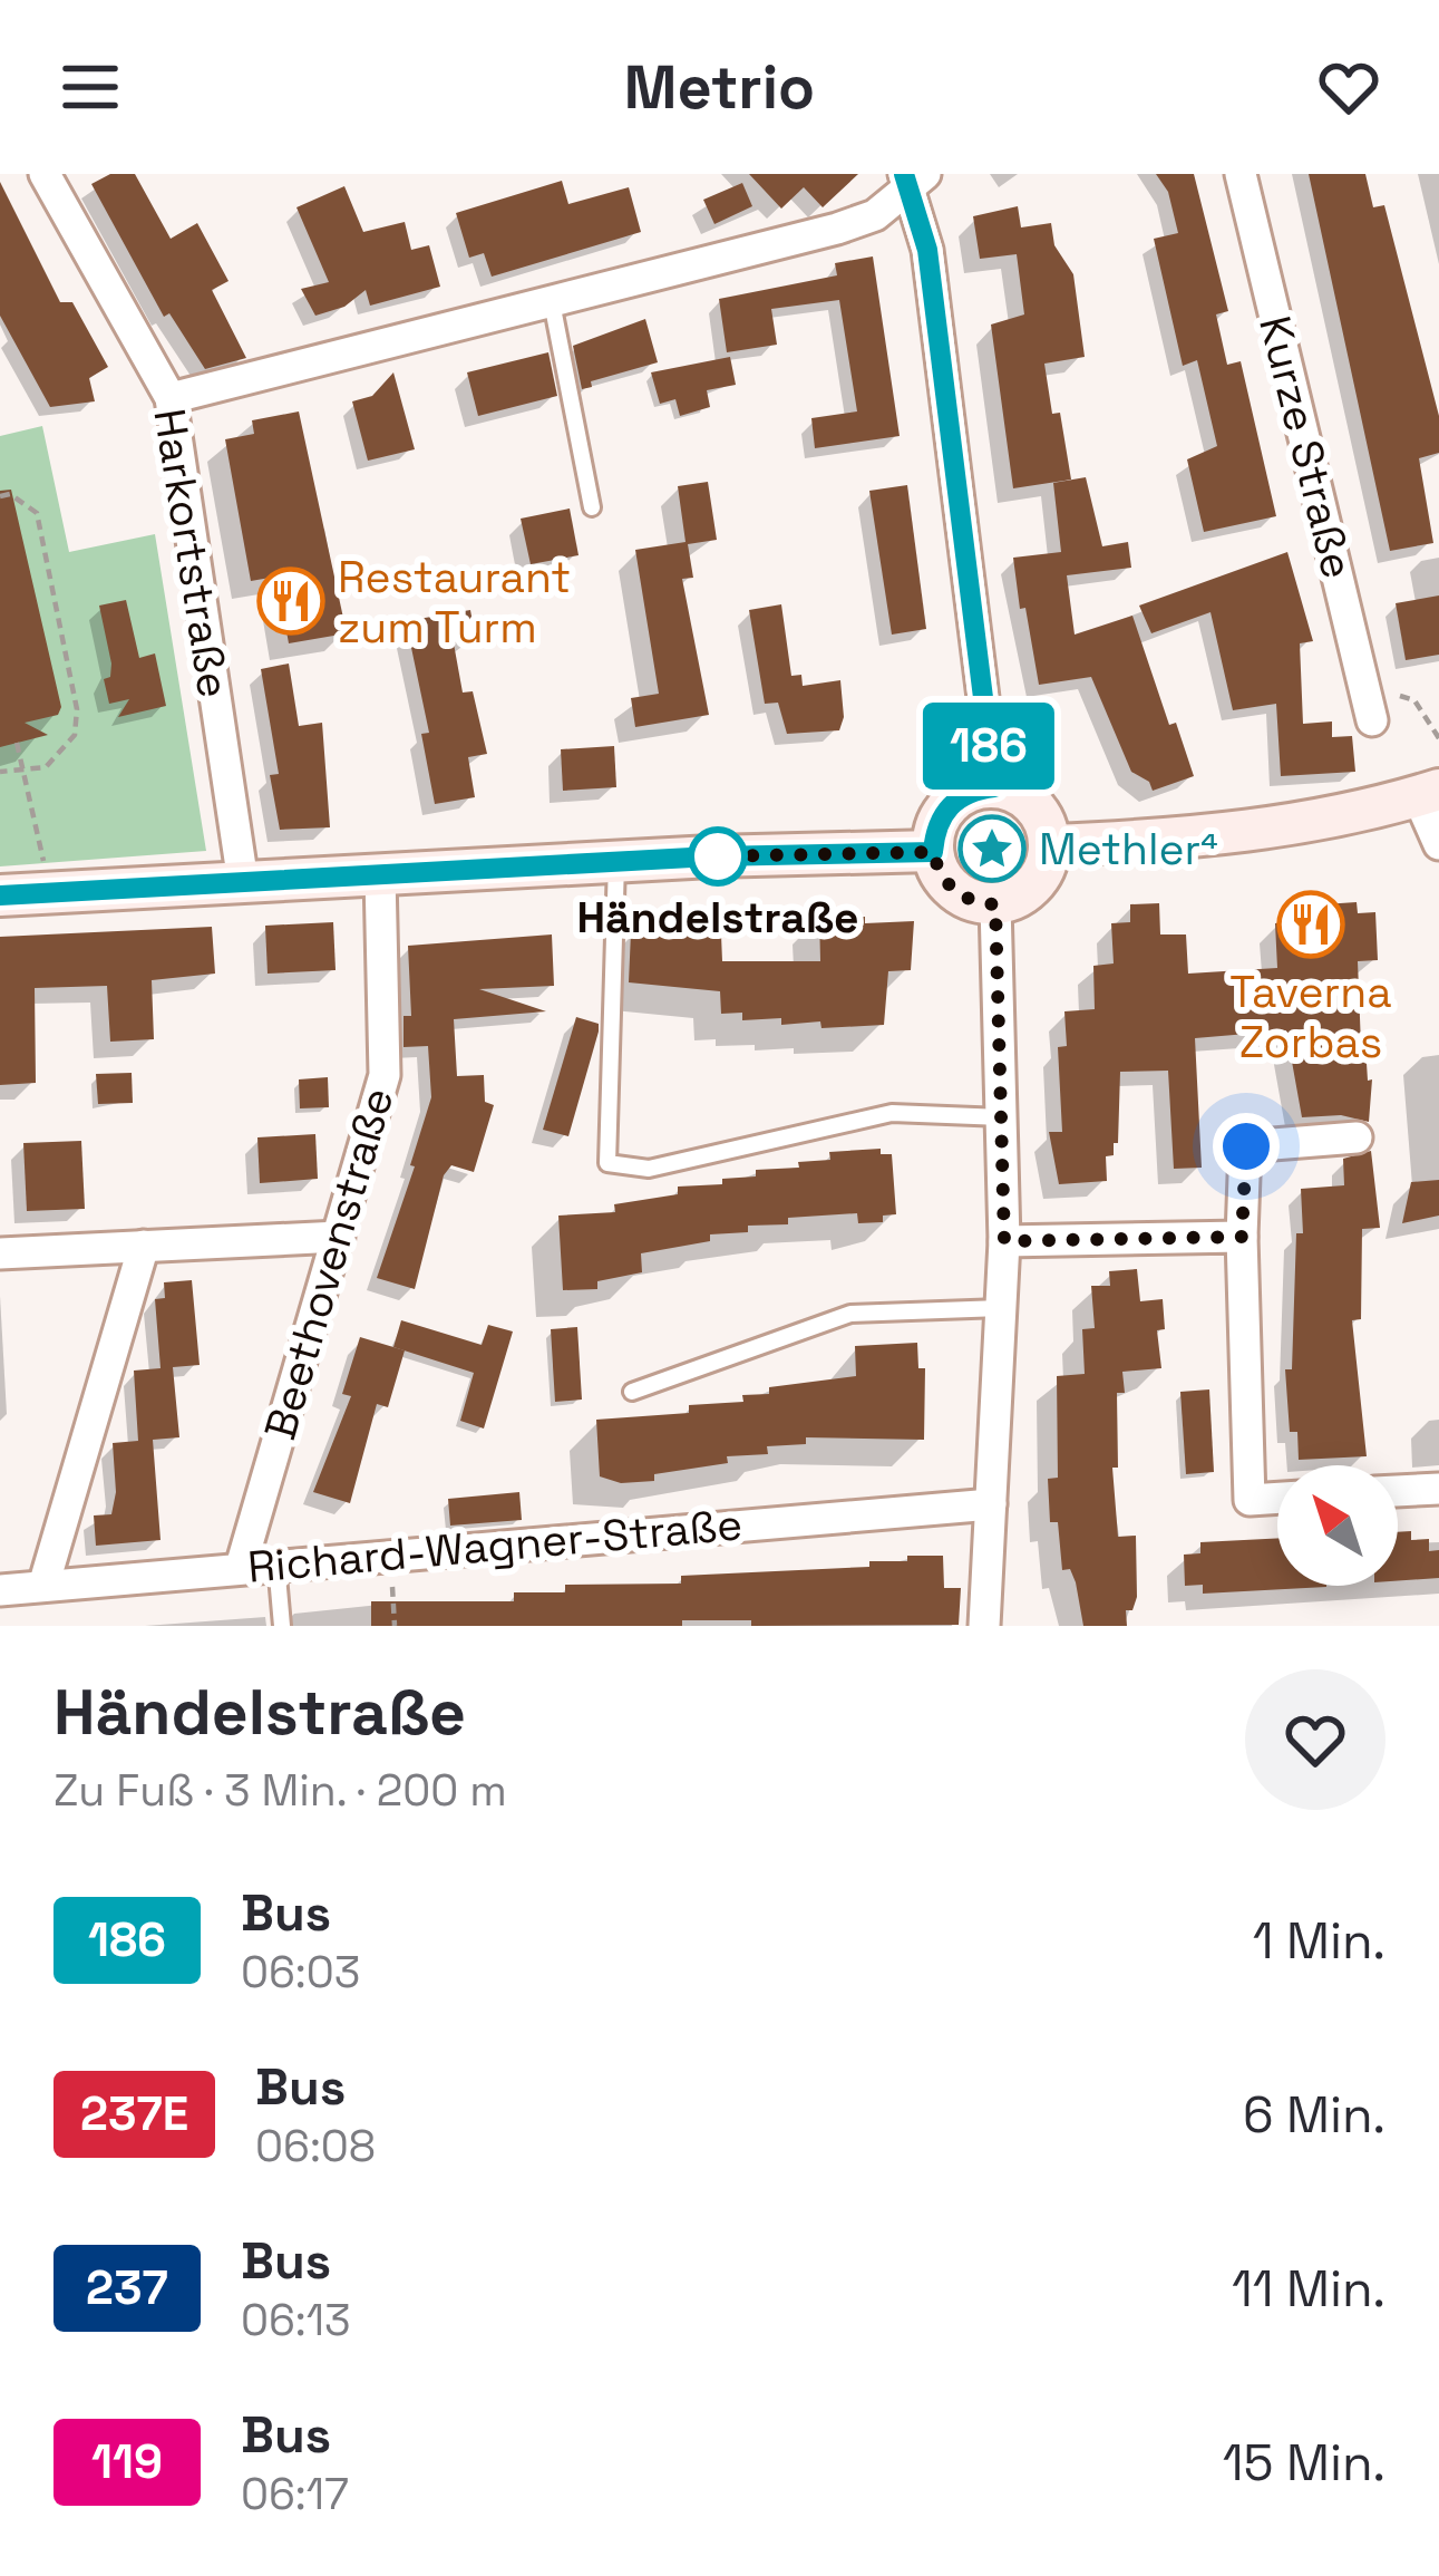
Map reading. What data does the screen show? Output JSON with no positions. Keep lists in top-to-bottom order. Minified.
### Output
{"streets":{"street":["Kurze Straße","Harkortstraße","Beethovenstraße","Richard-Wagner-Straße"]},"crossings":[["Beethovenstraße","Richard-Wagner-Straße"]],"places":{"restaurant":["Restaurant zum Turm","Taverna Zorbas"],"place":["Methler⁴"],"other":["Händelstraße"]},"lines":["bus line 186"],"north":"top left","page":{"header":"Metrio","on_map":"186","heading":["Händelstraße","Zu Fuß · 3 Min. · 200 m"],"list":[{"mark":"186","name":"Bus","note":"06:03","value":"1 Min."},{"mark":"237E","name":"Bus","note":"06:08","value":"6 Min."},{"mark":"237","name":"Bus","note":"06:13","value":"11 Min."},{"mark":"119","name":"Bus","note":"06:17","value":"15 Min."}]}}
